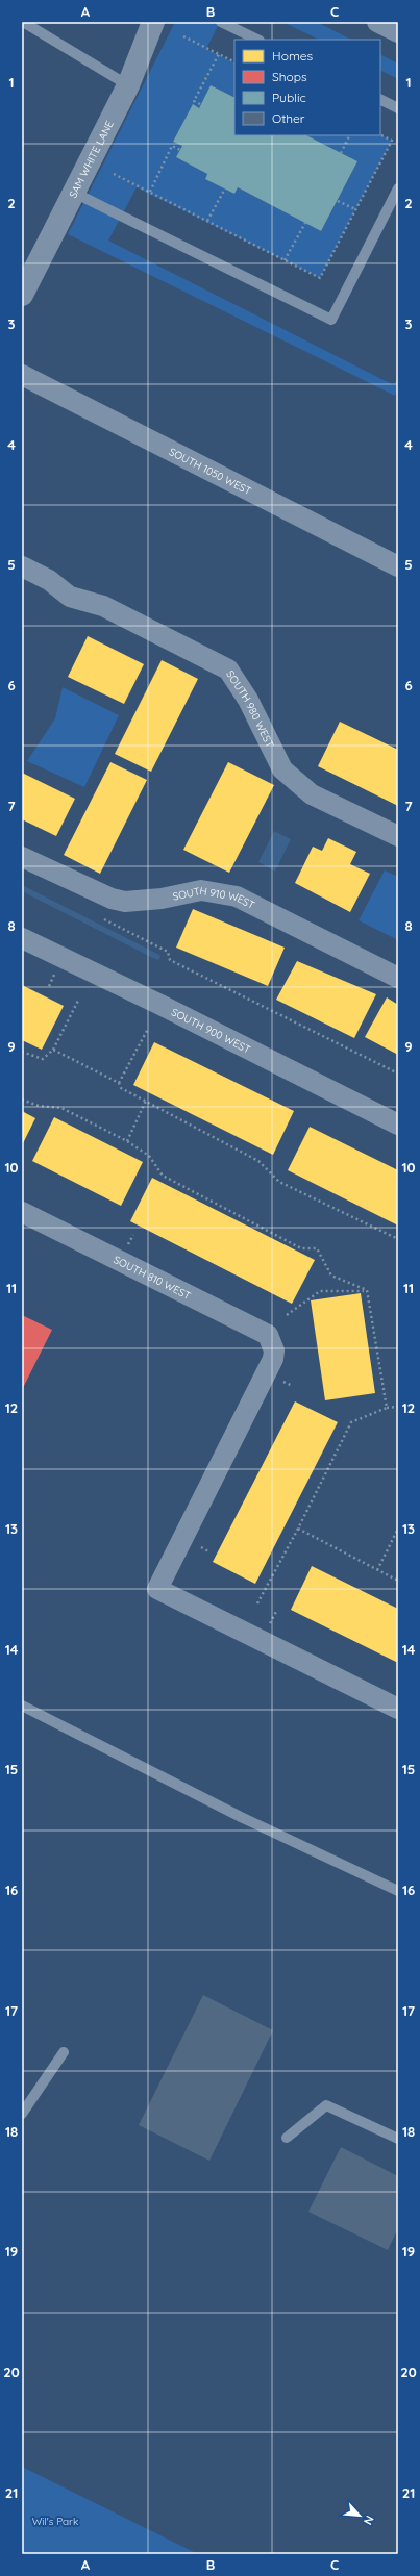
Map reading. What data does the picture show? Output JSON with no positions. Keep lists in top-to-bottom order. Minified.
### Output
{"streets":{"street":["SAM WHITE LANE","SOUTH 1050 WEST","SOUTH 980 WEST","SOUTH 910 WEST","SOUTH 900 WEST","SOUTH 810 WEST"]},"parks":["Wil's Park"],"legend":["Homes","Shops","Public","Other"],"north":"bottom right","grid":{"columns":["A","B","C"],"rows":["1","2","3","4","5","6","7","8","9","10","11","12","13","14","15","16","17","18","19","20","21"]}}
